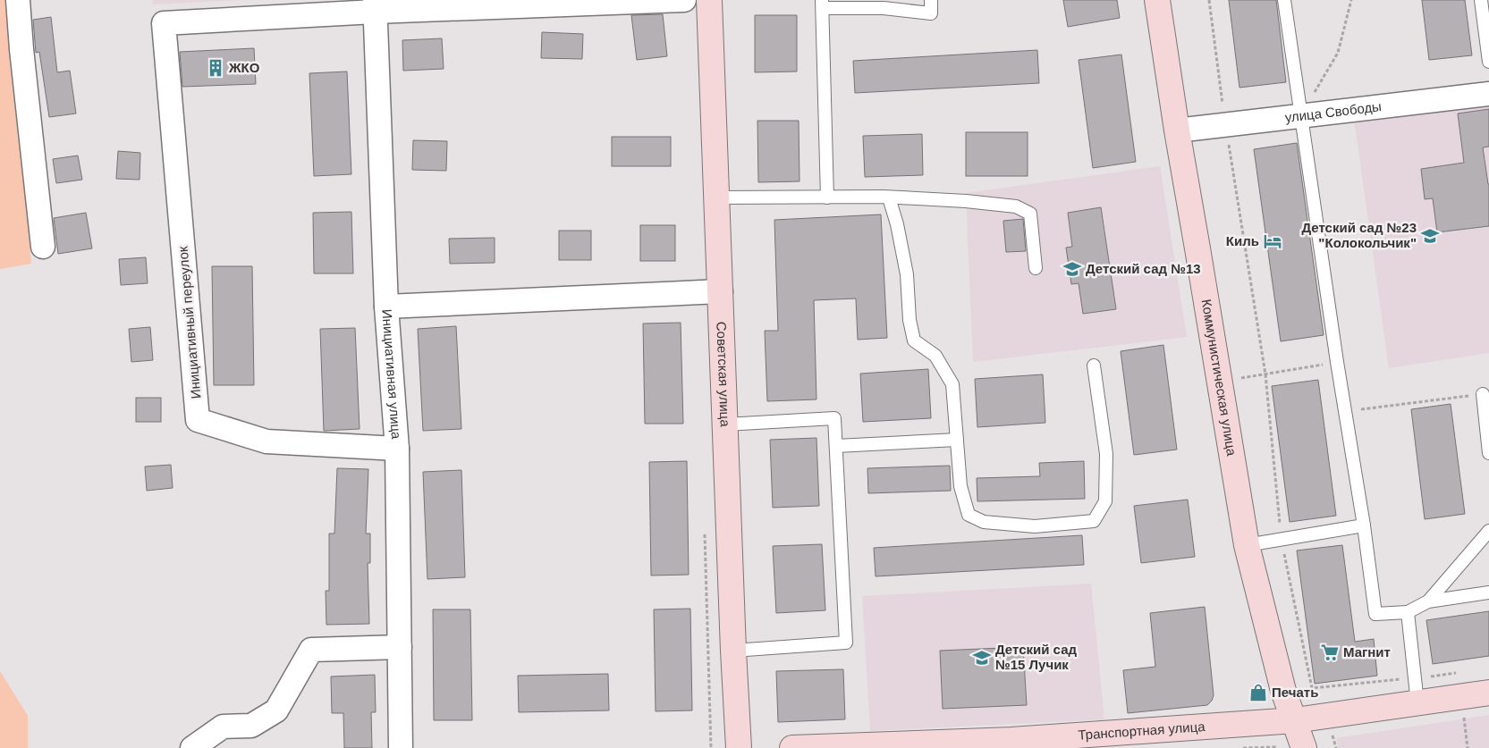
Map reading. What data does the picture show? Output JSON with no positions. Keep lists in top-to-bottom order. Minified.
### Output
{"streets":{"street":["улица Свободы","Инициативный переулок","Инициативная улица","Советская улица","Коммунистическая улица","Транспортная улица"]},"crossings":[["улица Свободы","Коммунистическая улица"],["Инициативный переулок","Инициативная улица"],["Коммунистическая улица","Транспортная улица"]],"places":{"building":["ЖКО"],"school or university":["Детский сад №23 \"Колокольчик\"","Детский сад №13","Детский сад №15 Лучик"],"hotel":["Киль"],"supermarket":["Магнит"],"shop":["Печать"]}}
